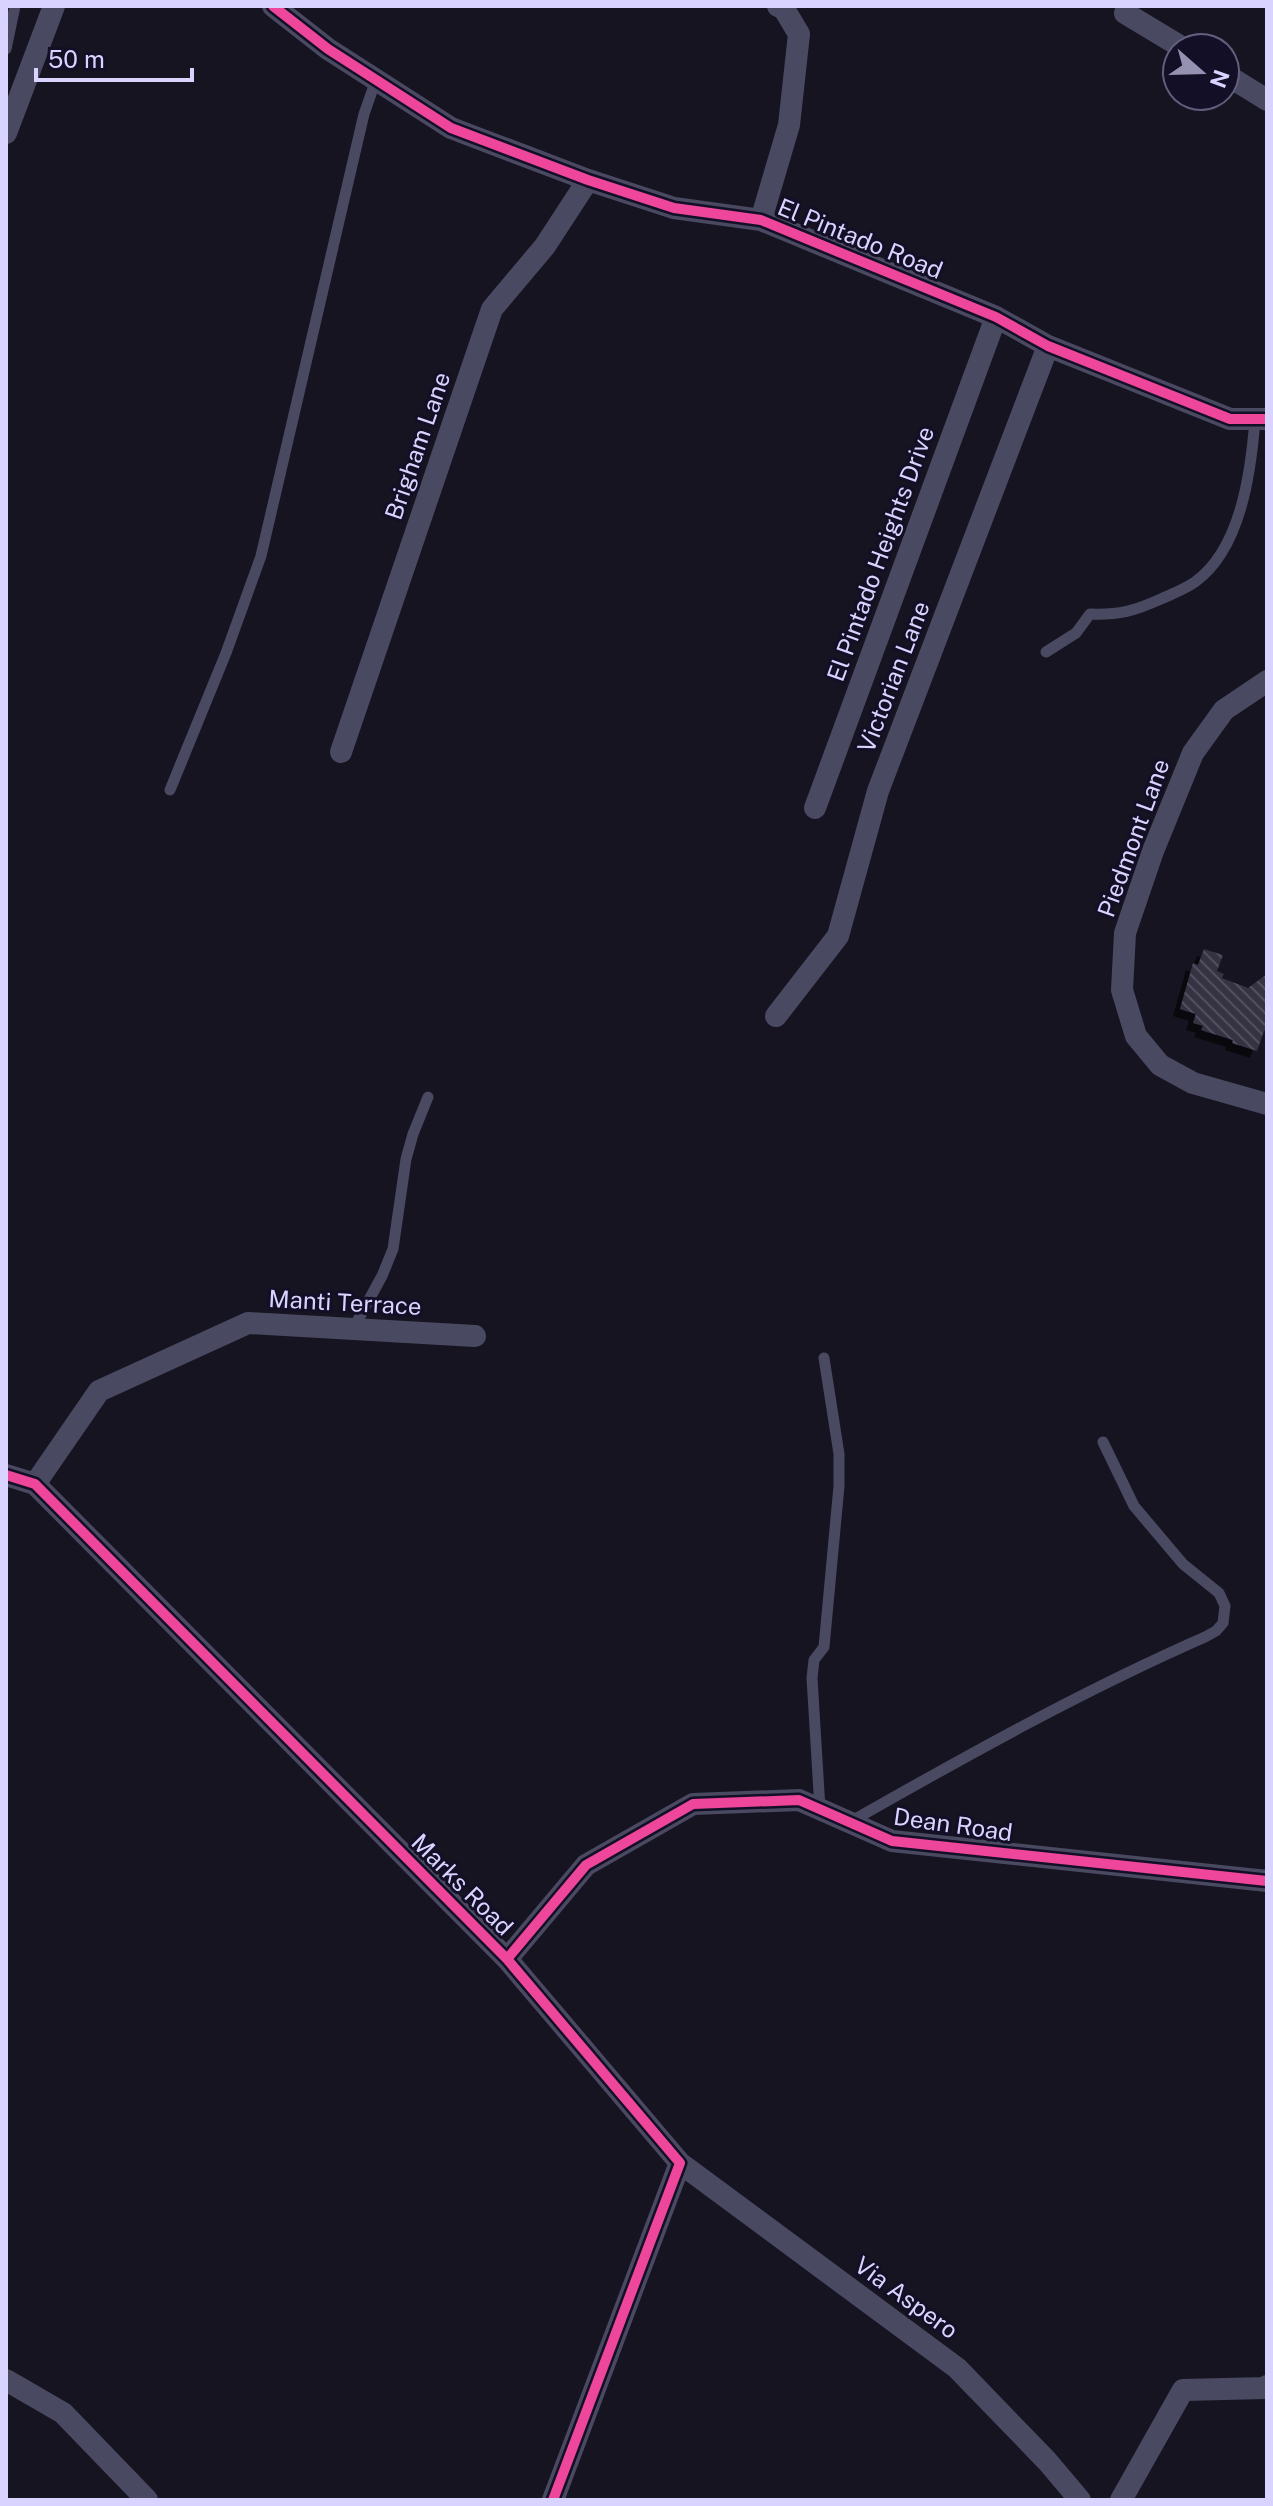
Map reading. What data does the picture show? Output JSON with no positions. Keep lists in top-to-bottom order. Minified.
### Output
{"streets":{"street":["El Pintado Road","Brigham Lane","El Pintado Heights Drive","Victorian Lane","Piedmont Lane","Manti Terrace","Dean Road","Marks Road","Via Aspero"]},"crossings":[["El Pintado Road","Brigham Lane"],["El Pintado Road","El Pintado Heights Drive"],["El Pintado Road","Victorian Lane"],["Manti Terrace","Marks Road"],["Dean Road","Marks Road"],["Marks Road","Via Aspero"]],"scale_bar":"50 m","north":"right"}
